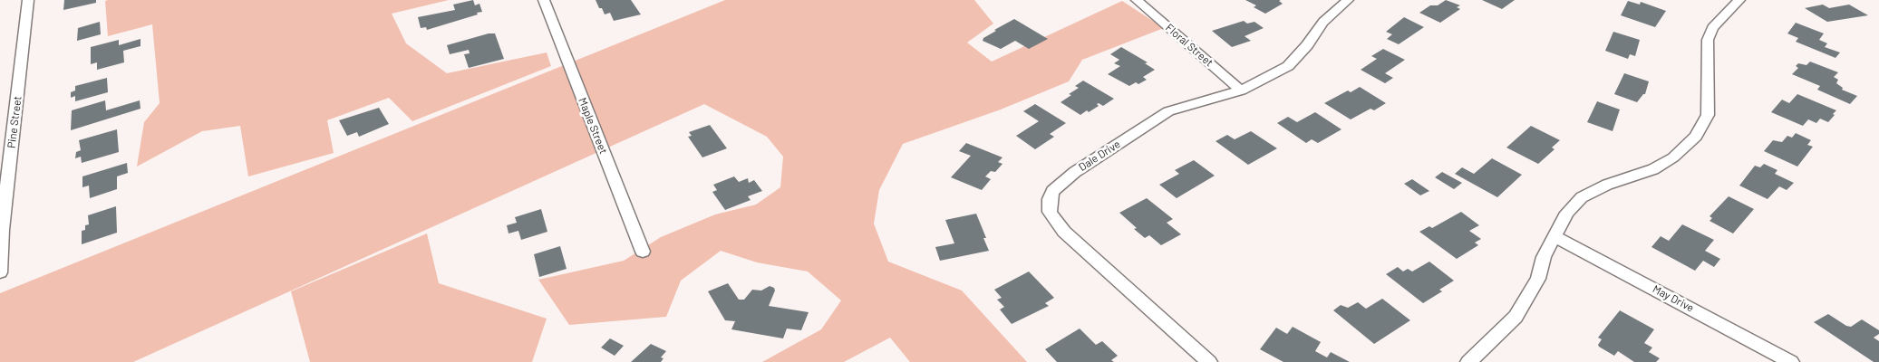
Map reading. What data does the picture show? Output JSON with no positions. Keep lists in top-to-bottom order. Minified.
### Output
{"streets":{"street":["Floral Street","Pine Street","Maple Street","Dale Drive","May Drive"]},"crossings":[["Floral Street","Dale Drive"]]}
